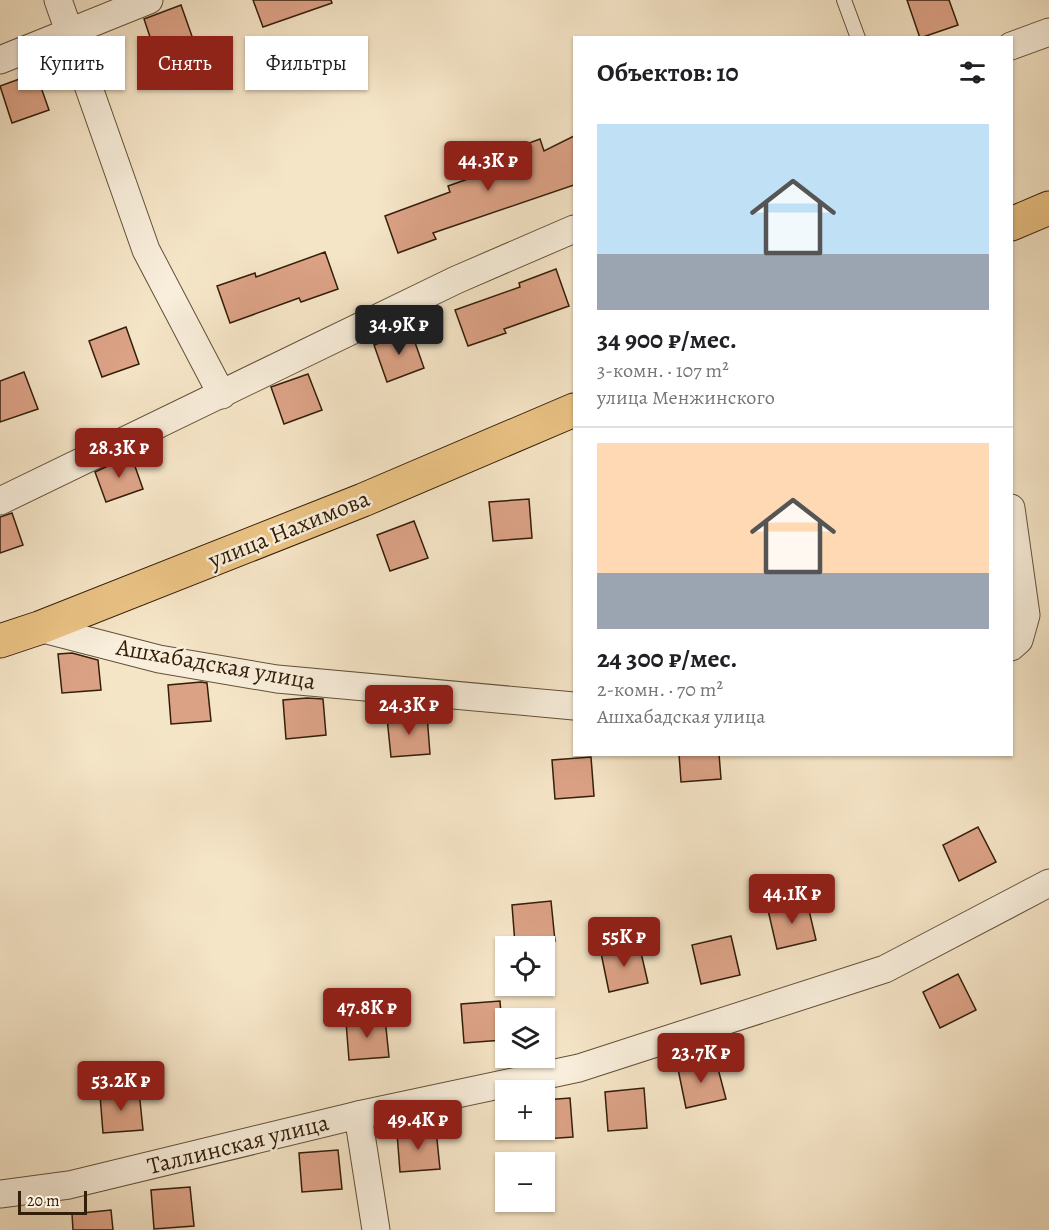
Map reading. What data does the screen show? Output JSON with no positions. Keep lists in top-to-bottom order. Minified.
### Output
{"streets":{"main road":["улица Нахимова"],"street":["Ашхабадская улица","Таллинская улица"]},"crossings":[["улица Нахимова","Ашхабадская улица"]],"scale_bar":"20 m","page":{"chip":["Купить","Снять","Фильтры"],"heading":"Объектов: 10","list":[{"name":"34 900 ₽/мес.","note":"3-комн. · 107 m² · улица Менжинского"},{"name":"24 300 ₽/мес.","note":"2-комн. · 70 m² · Ашхабадская улица"}],"price":["44.3K ₽","34.9K ₽","28.3K ₽","24.3K ₽","44.1K ₽","55K ₽","47.8K ₽","23.7K ₽","53.2K ₽","49.4K ₽"],"map_buttons":["+","−"],"scale":"20 m"}}
